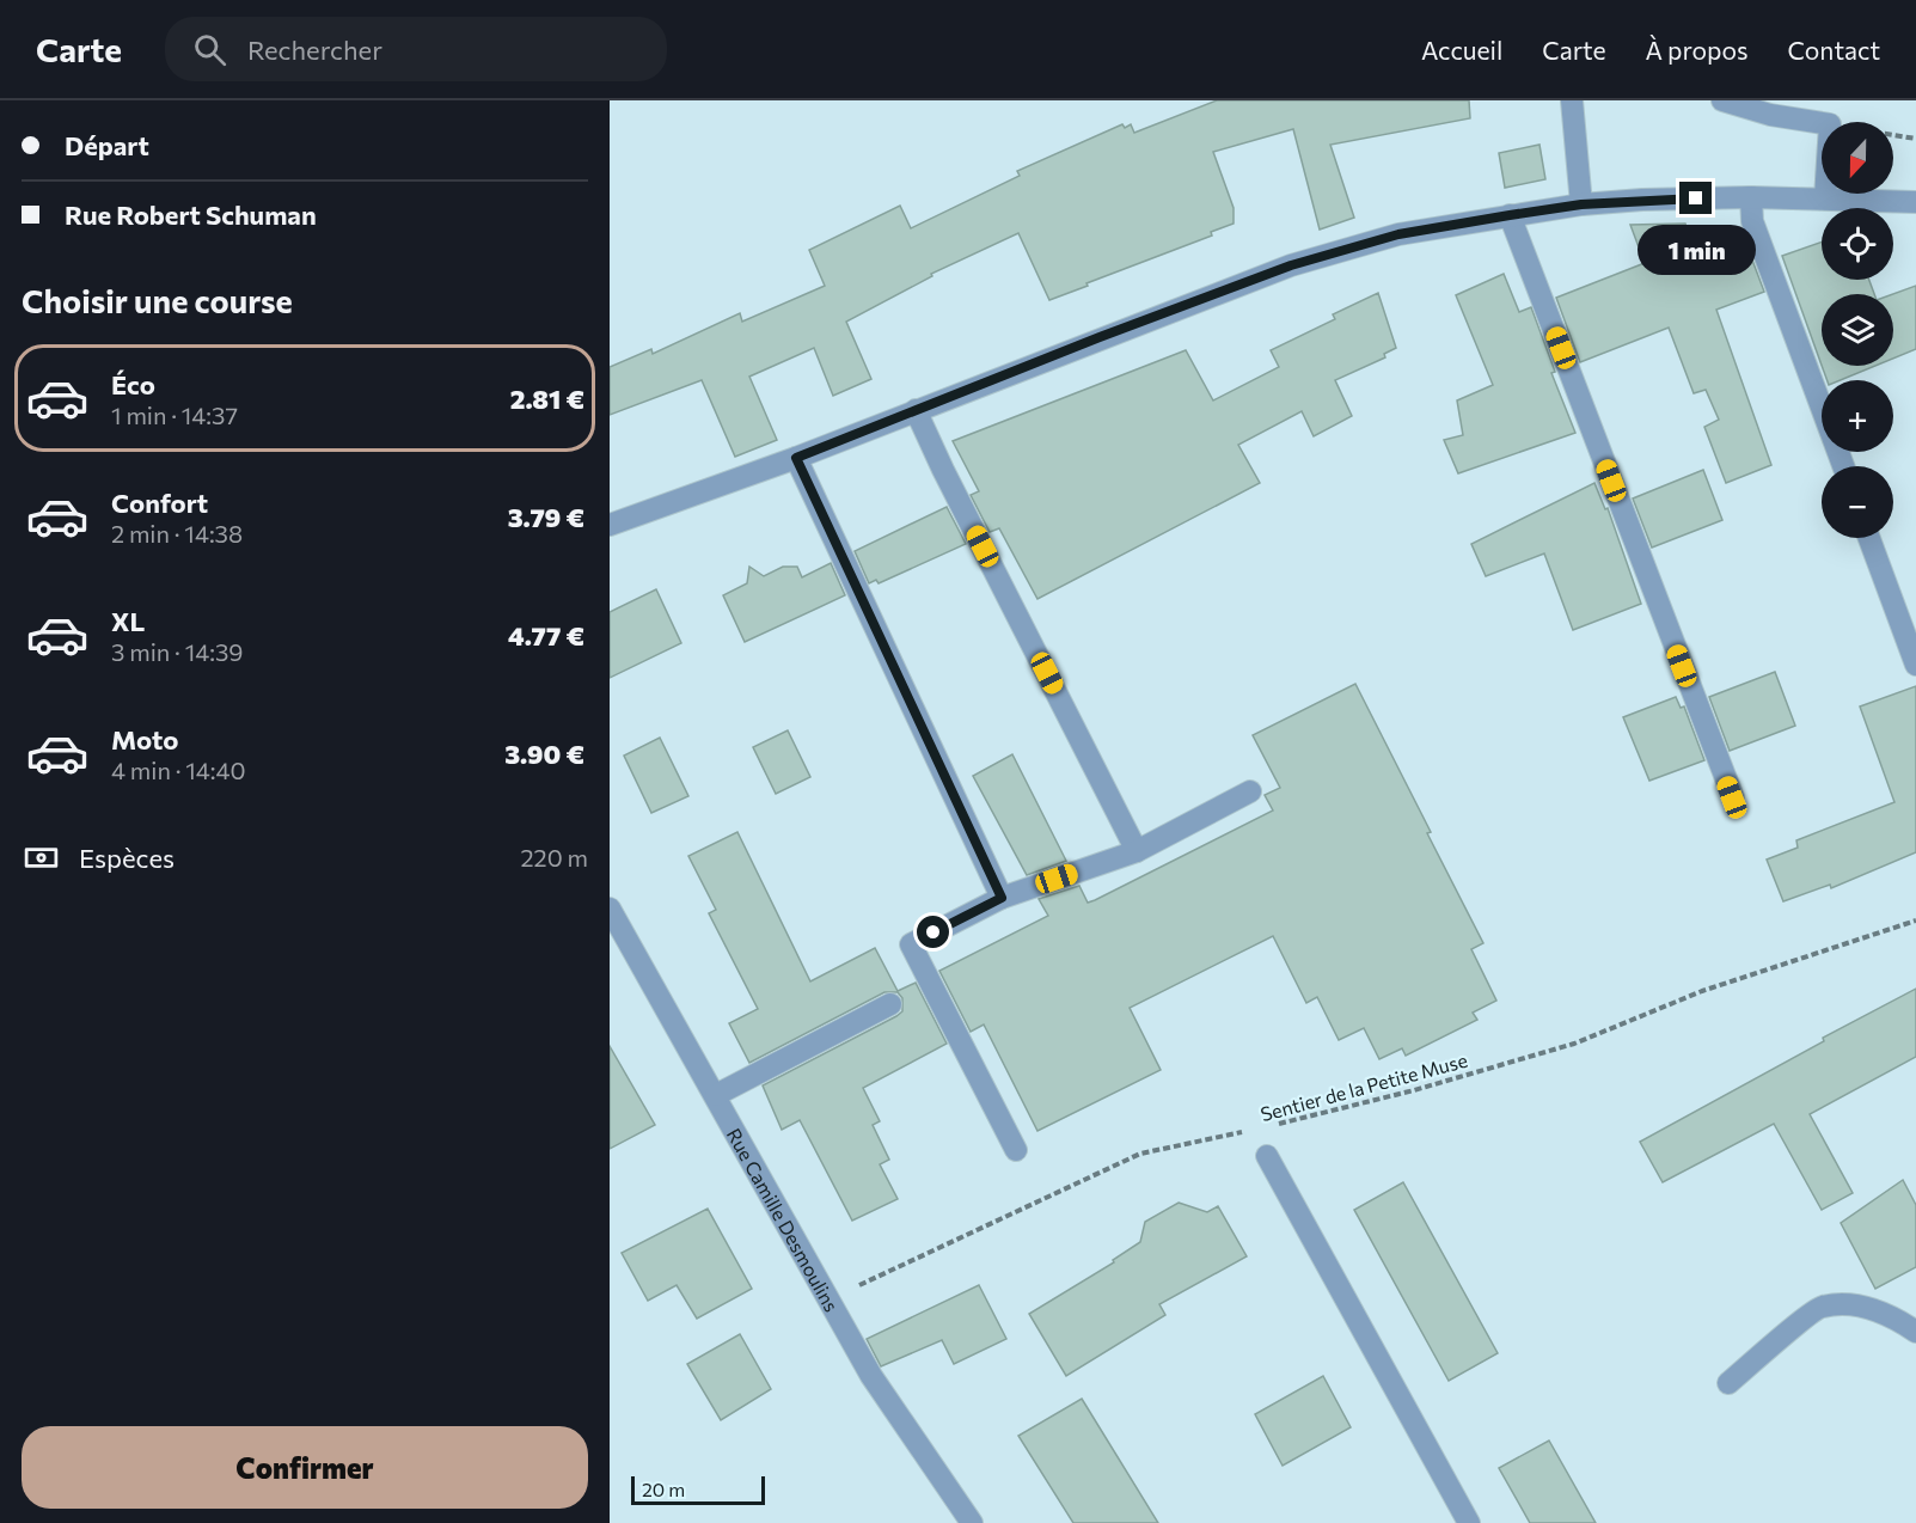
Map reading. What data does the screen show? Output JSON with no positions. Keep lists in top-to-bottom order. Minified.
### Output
{"streets":{"street":["Rue Camille Desmoulins"],"path":["Sentier de la Petite Muse"]},"crossings":[["Sentier de la Petite Muse","Rue Camille Desmoulins"]],"scale_bar":"20 m","north":"bottom","page":{"header":"Carte","search":"Rechercher","nav":["Accueil","Carte","À propos","Contact"],"banner":["Départ","Rue Robert Schuman"],"map_buttons":["+","−"],"bubble":"1 min","heading":"Choisir une course","list":[{"name":"Éco","note":"1 min · 14:37","value":"2.81 €"},{"name":"Confort","note":"2 min · 14:38","value":"3.79 €"},{"name":"XL","note":"3 min · 14:39","value":"4.77 €"},{"name":"Moto","note":"4 min · 14:40","value":"3.90 €"}],"pay":["Espèces","220 m"],"buttons":"Confirmer","scale":"20 m"}}
